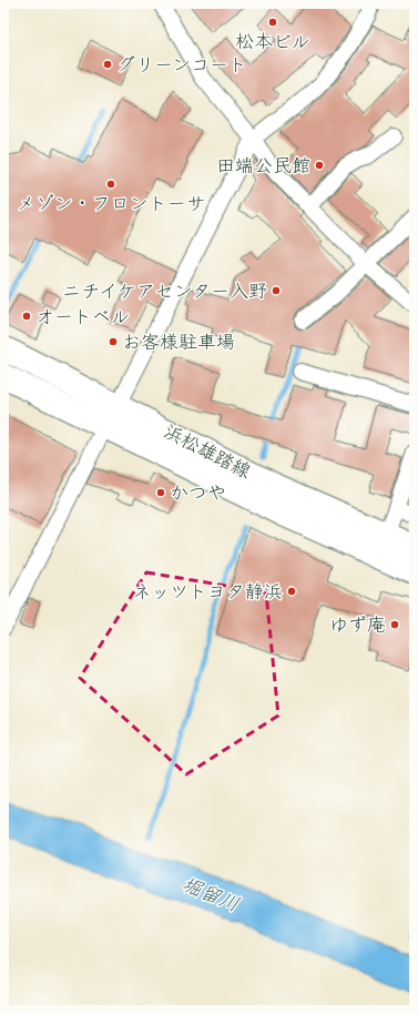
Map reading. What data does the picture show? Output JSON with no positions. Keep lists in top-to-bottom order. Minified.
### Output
{"streets":{"main road":["浜松雄踏線"]},"water":["堀留川"],"places":["松本ビル","グリーンコート","田端公民館","メゾン・フロントーサ","ニチイケアセンター入野","オートベル","お客様駐車場","かつや","ネッツトヨタ静浜","ゆず庵"]}
